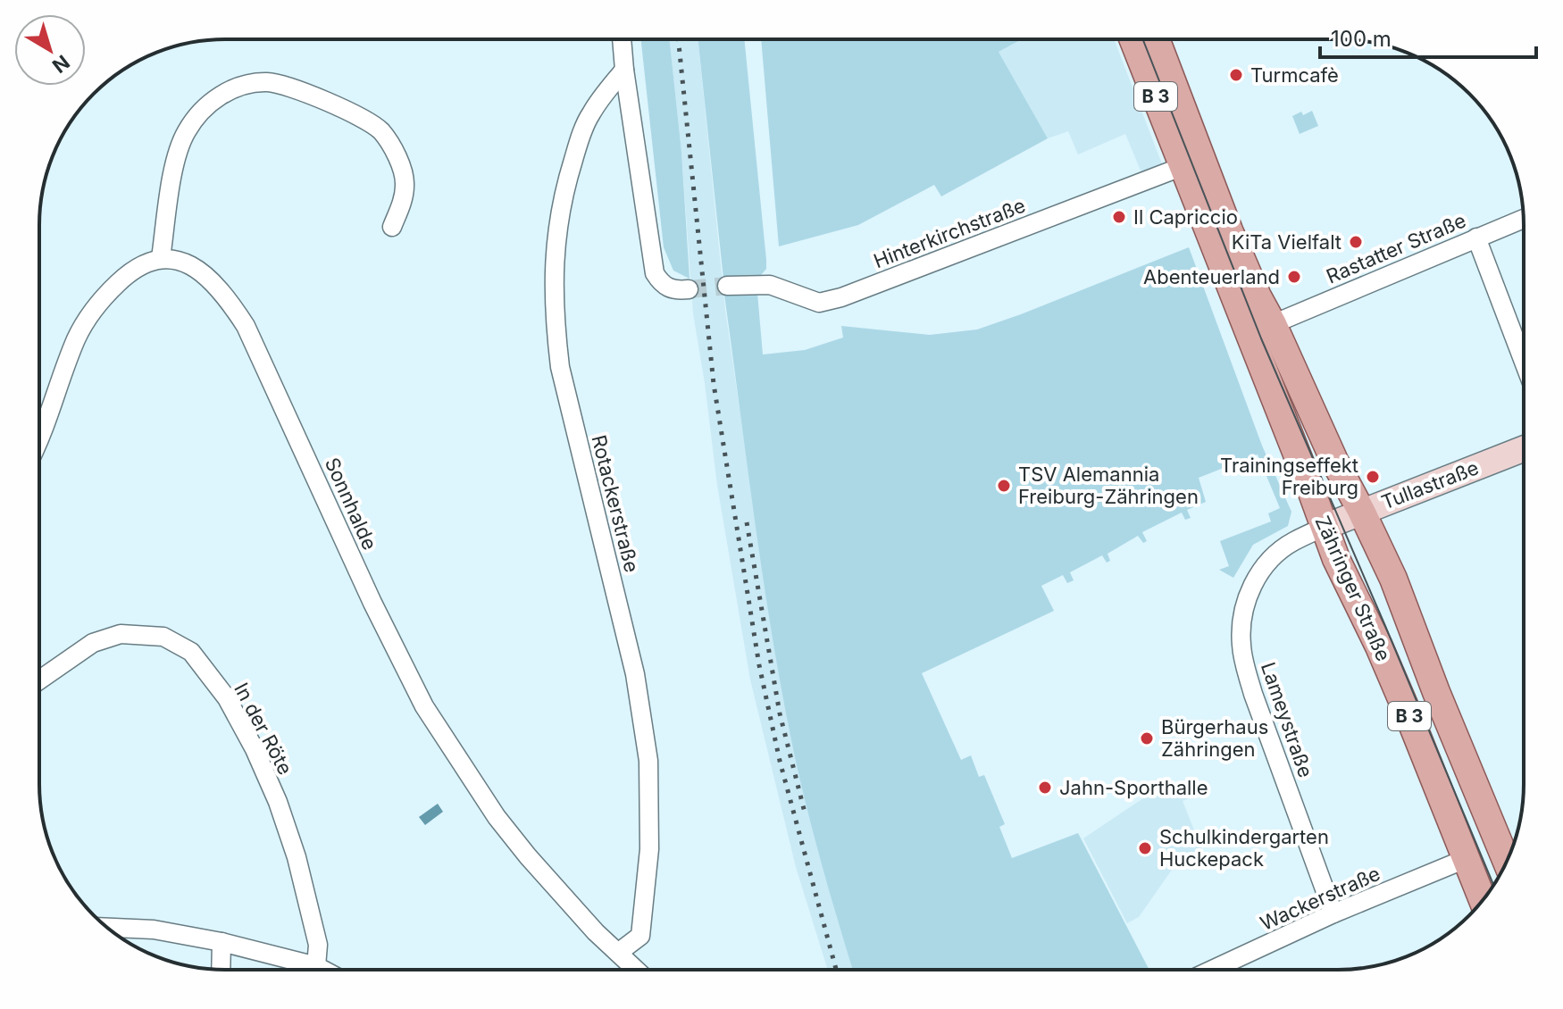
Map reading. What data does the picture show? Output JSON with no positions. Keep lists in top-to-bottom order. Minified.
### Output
{"streets":{"main road":["B 3","Zähringer Straße"],"street":["Hinterkirchstraße","Rastatter Straße","Tullastraße","Sonnhalde","Rotackerstraße","Lameystraße","In der Röte","Wackerstraße"]},"crossings":[["Hinterkirchstraße","Zähringer Straße"],["Rastatter Straße","Zähringer Straße"],["Tullastraße","Zähringer Straße"],["Tullastraße","Lameystraße"],["Sonnhalde","Rotackerstraße"],["Zähringer Straße","Lameystraße"],["Zähringer Straße","Wackerstraße"],["Lameystraße","Wackerstraße"]],"places":["Turmcafè","Il Capriccio","KiTa Vielfalt","Abenteuerland","Trainingseffekt Freiburg","TSV Alemannia Freiburg-Zähringen","Bürgerhaus Zähringen","Jahn-Sporthalle","Schulkindergarten Huckepack"],"scale_bar":"100 m","north":"bottom right"}
